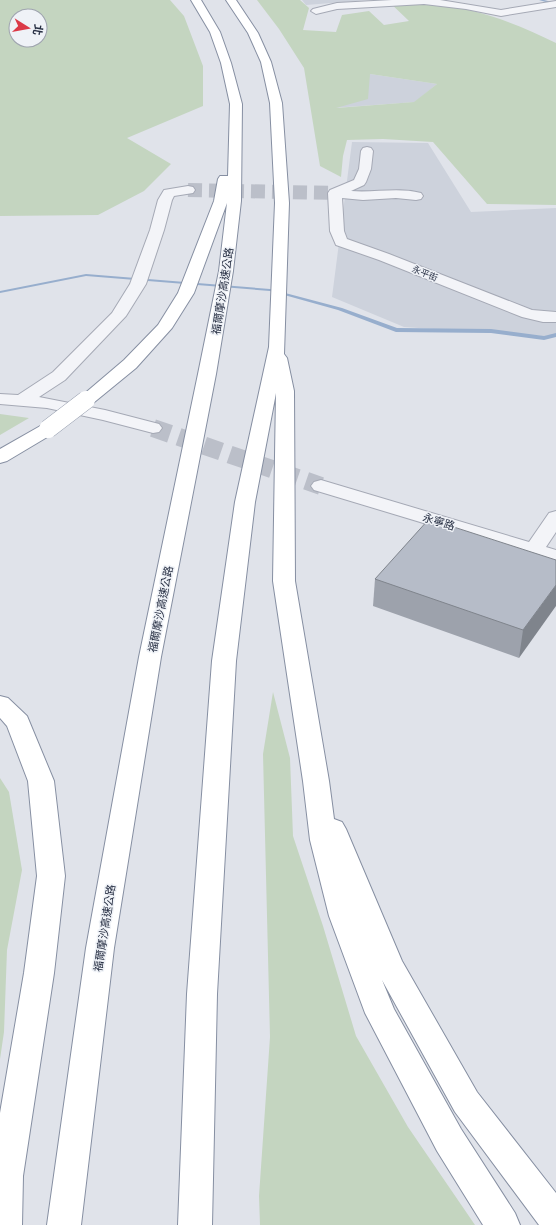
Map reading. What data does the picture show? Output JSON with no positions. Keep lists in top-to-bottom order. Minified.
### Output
{"streets":{"highway":["福爾摩沙高速公路"],"street":["永平街","永寧路"]},"north":"right"}
